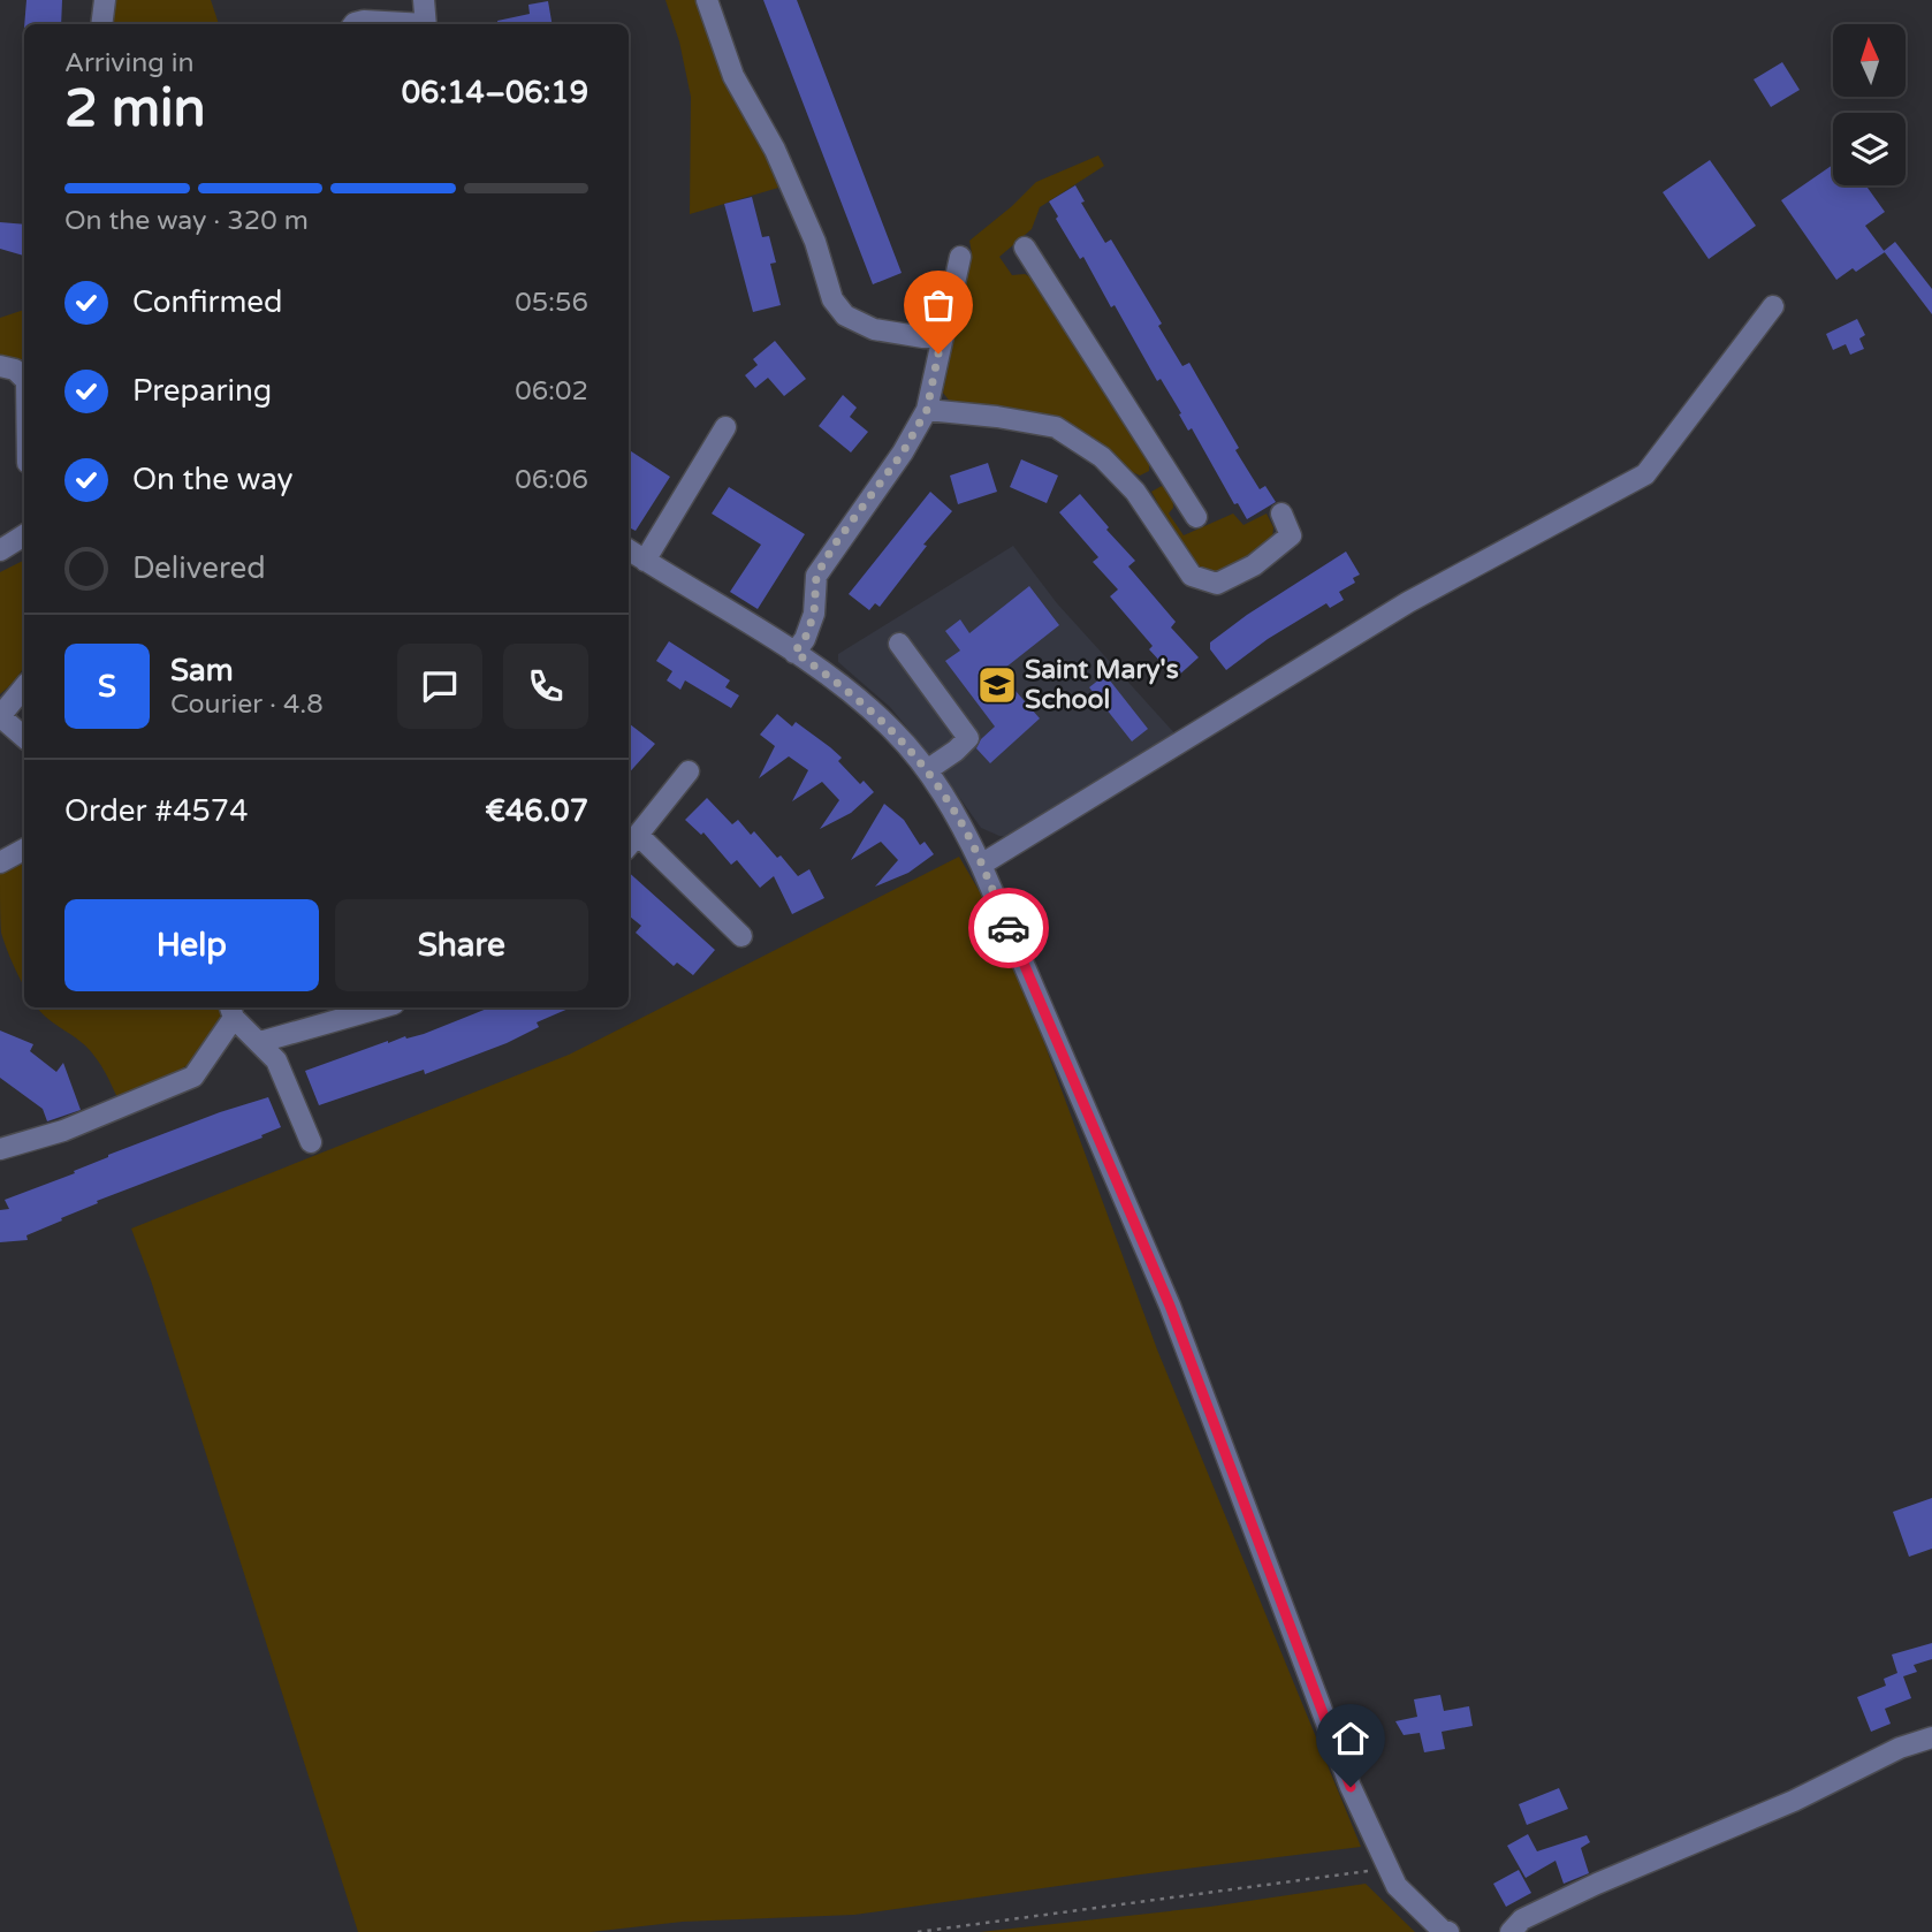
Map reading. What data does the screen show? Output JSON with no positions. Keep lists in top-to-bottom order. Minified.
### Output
{"places":{"school or university":["Saint Mary's School"]},"north":"top","page":{"heading":["2 min","Arriving in","06:14–06:19"],"panel":["Sam","Courier · 4.8","Order #4574","€46.07"],"bar":"On the way · 320 m","list":[["Confirmed","05:56"],["Preparing","06:02"],["On the way","06:06"],"Delivered"],"round":"S","buttons":["Help","Share"]}}
